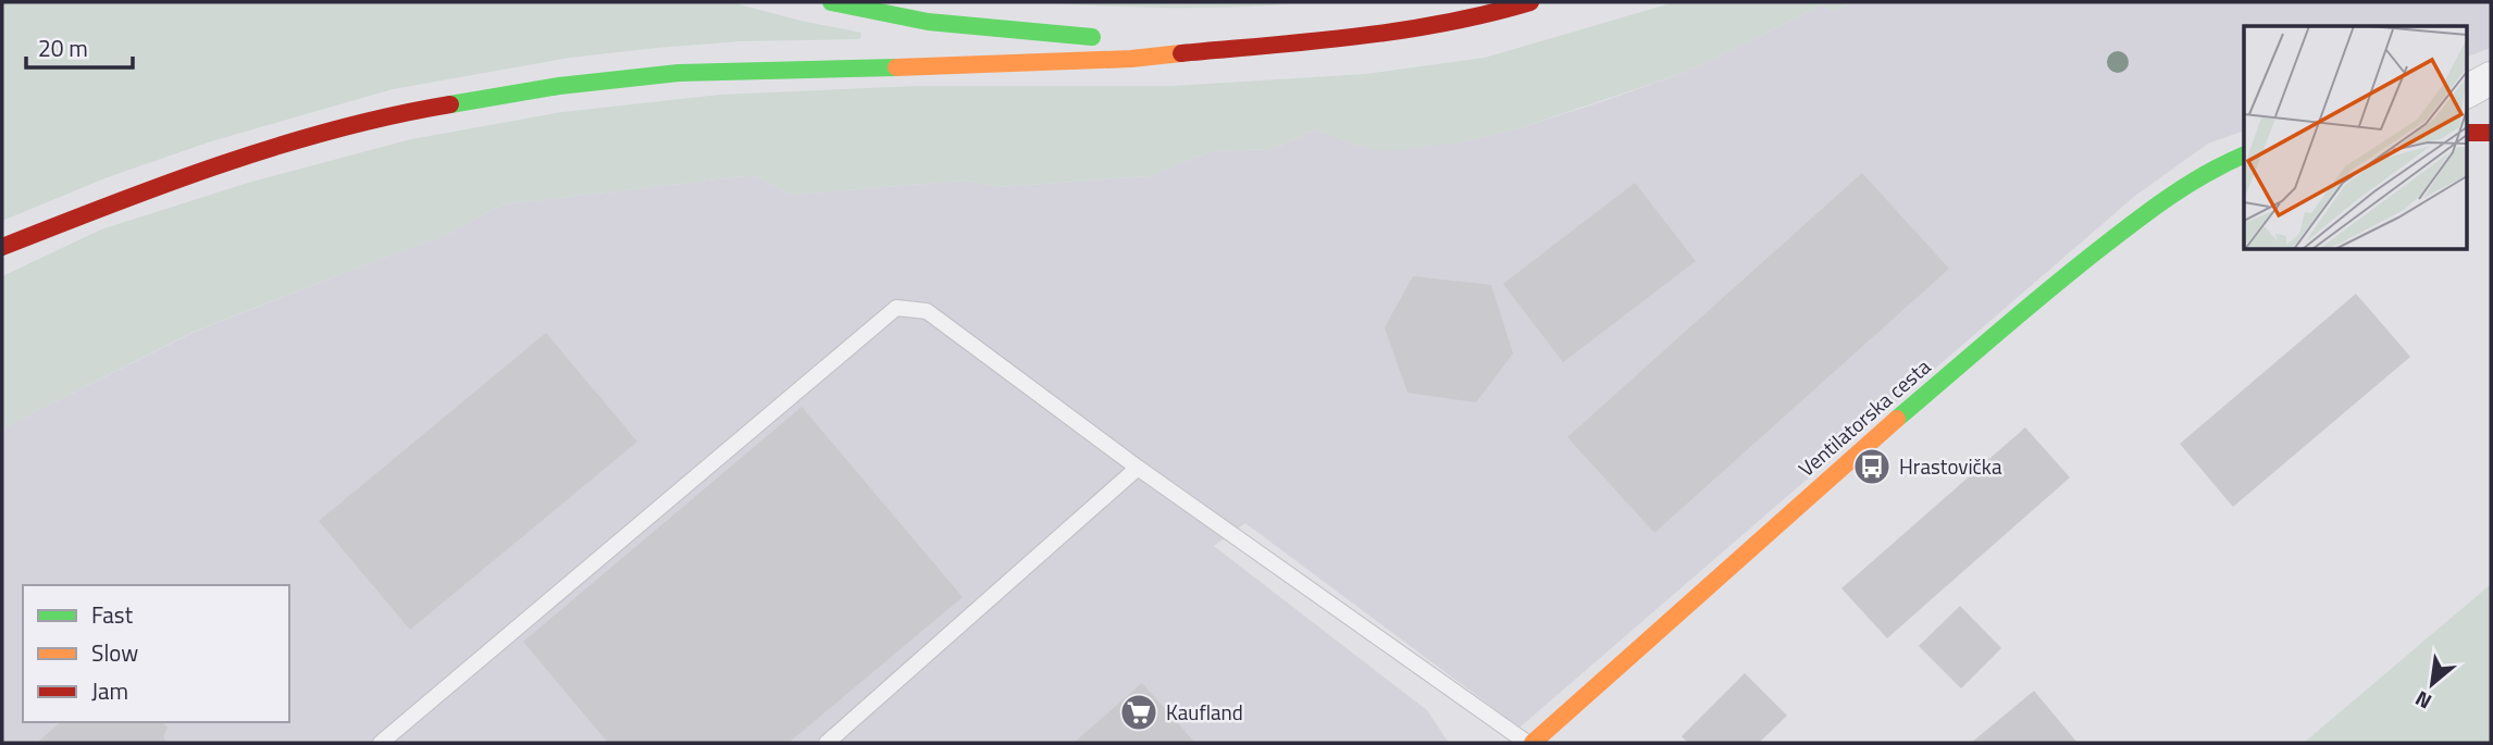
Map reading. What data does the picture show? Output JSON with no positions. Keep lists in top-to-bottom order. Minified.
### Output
{"streets":{"main road":["Ventilatorska cesta"]},"places":{"bus stop":["Hrastovička"],"supermarket":["Kaufland"]},"legend":["Fast","Slow","Jam"],"scale_bar":"20 m","north":"bottom left"}
